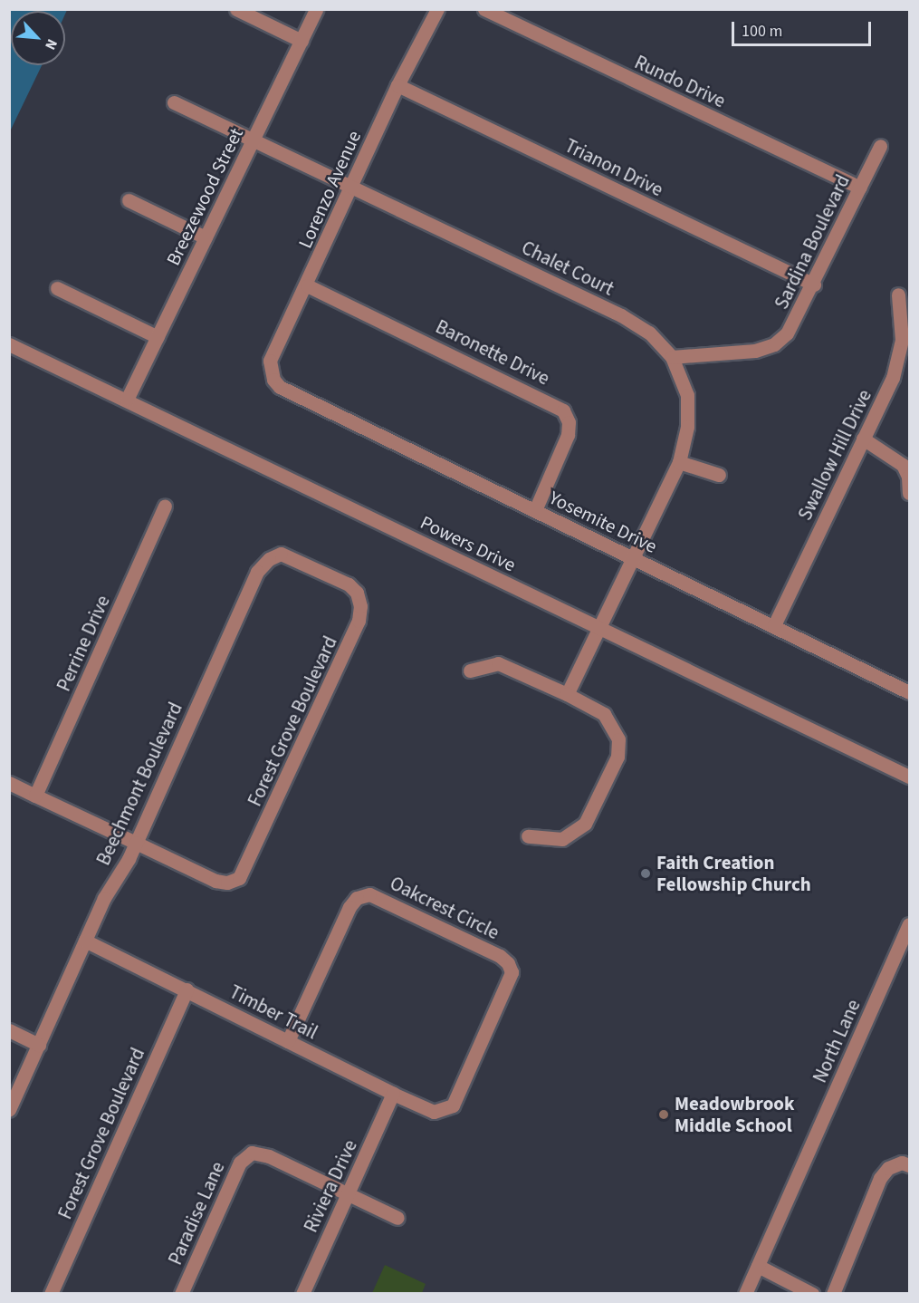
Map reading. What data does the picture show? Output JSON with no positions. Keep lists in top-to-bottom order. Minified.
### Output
{"streets":{"street":["Rundo Drive","Trianon Drive","Lorenzo Avenue","Breezewood Street","Sardina Boulevard","Chalet Court","Baronette Drive","Swallow Hill Drive","Yosemite Drive","Powers Drive","Perrine Drive","Forest Grove Boulevard","Beechmont Boulevard","Oakcrest Circle","Timber Trail","North Lane","Riviera Drive","Paradise Lane"]},"crossings":[["Rundo Drive","Sardina Boulevard"],["Trianon Drive","Lorenzo Avenue"],["Trianon Drive","Sardina Boulevard"],["Lorenzo Avenue","Chalet Court"],["Lorenzo Avenue","Baronette Drive"],["Lorenzo Avenue","Yosemite Drive"],["Breezewood Street","Chalet Court"],["Breezewood Street","Powers Drive"],["Sardina Boulevard","Chalet Court"],["Chalet Court","Yosemite Drive"],["Chalet Court","Powers Drive"],["Baronette Drive","Yosemite Drive"],["Swallow Hill Drive","Yosemite Drive"],["Forest Grove Boulevard","Beechmont Boulevard"],["Forest Grove Boulevard","Timber Trail"],["Beechmont Boulevard","Timber Trail"],["Oakcrest Circle","Timber Trail"],["Timber Trail","Riviera Drive"],["Riviera Drive","Paradise Lane"]],"places":["Faith Creation Fellowship Church","Meadowbrook Middle School"],"scale_bar":"100 m","north":"bottom right"}
